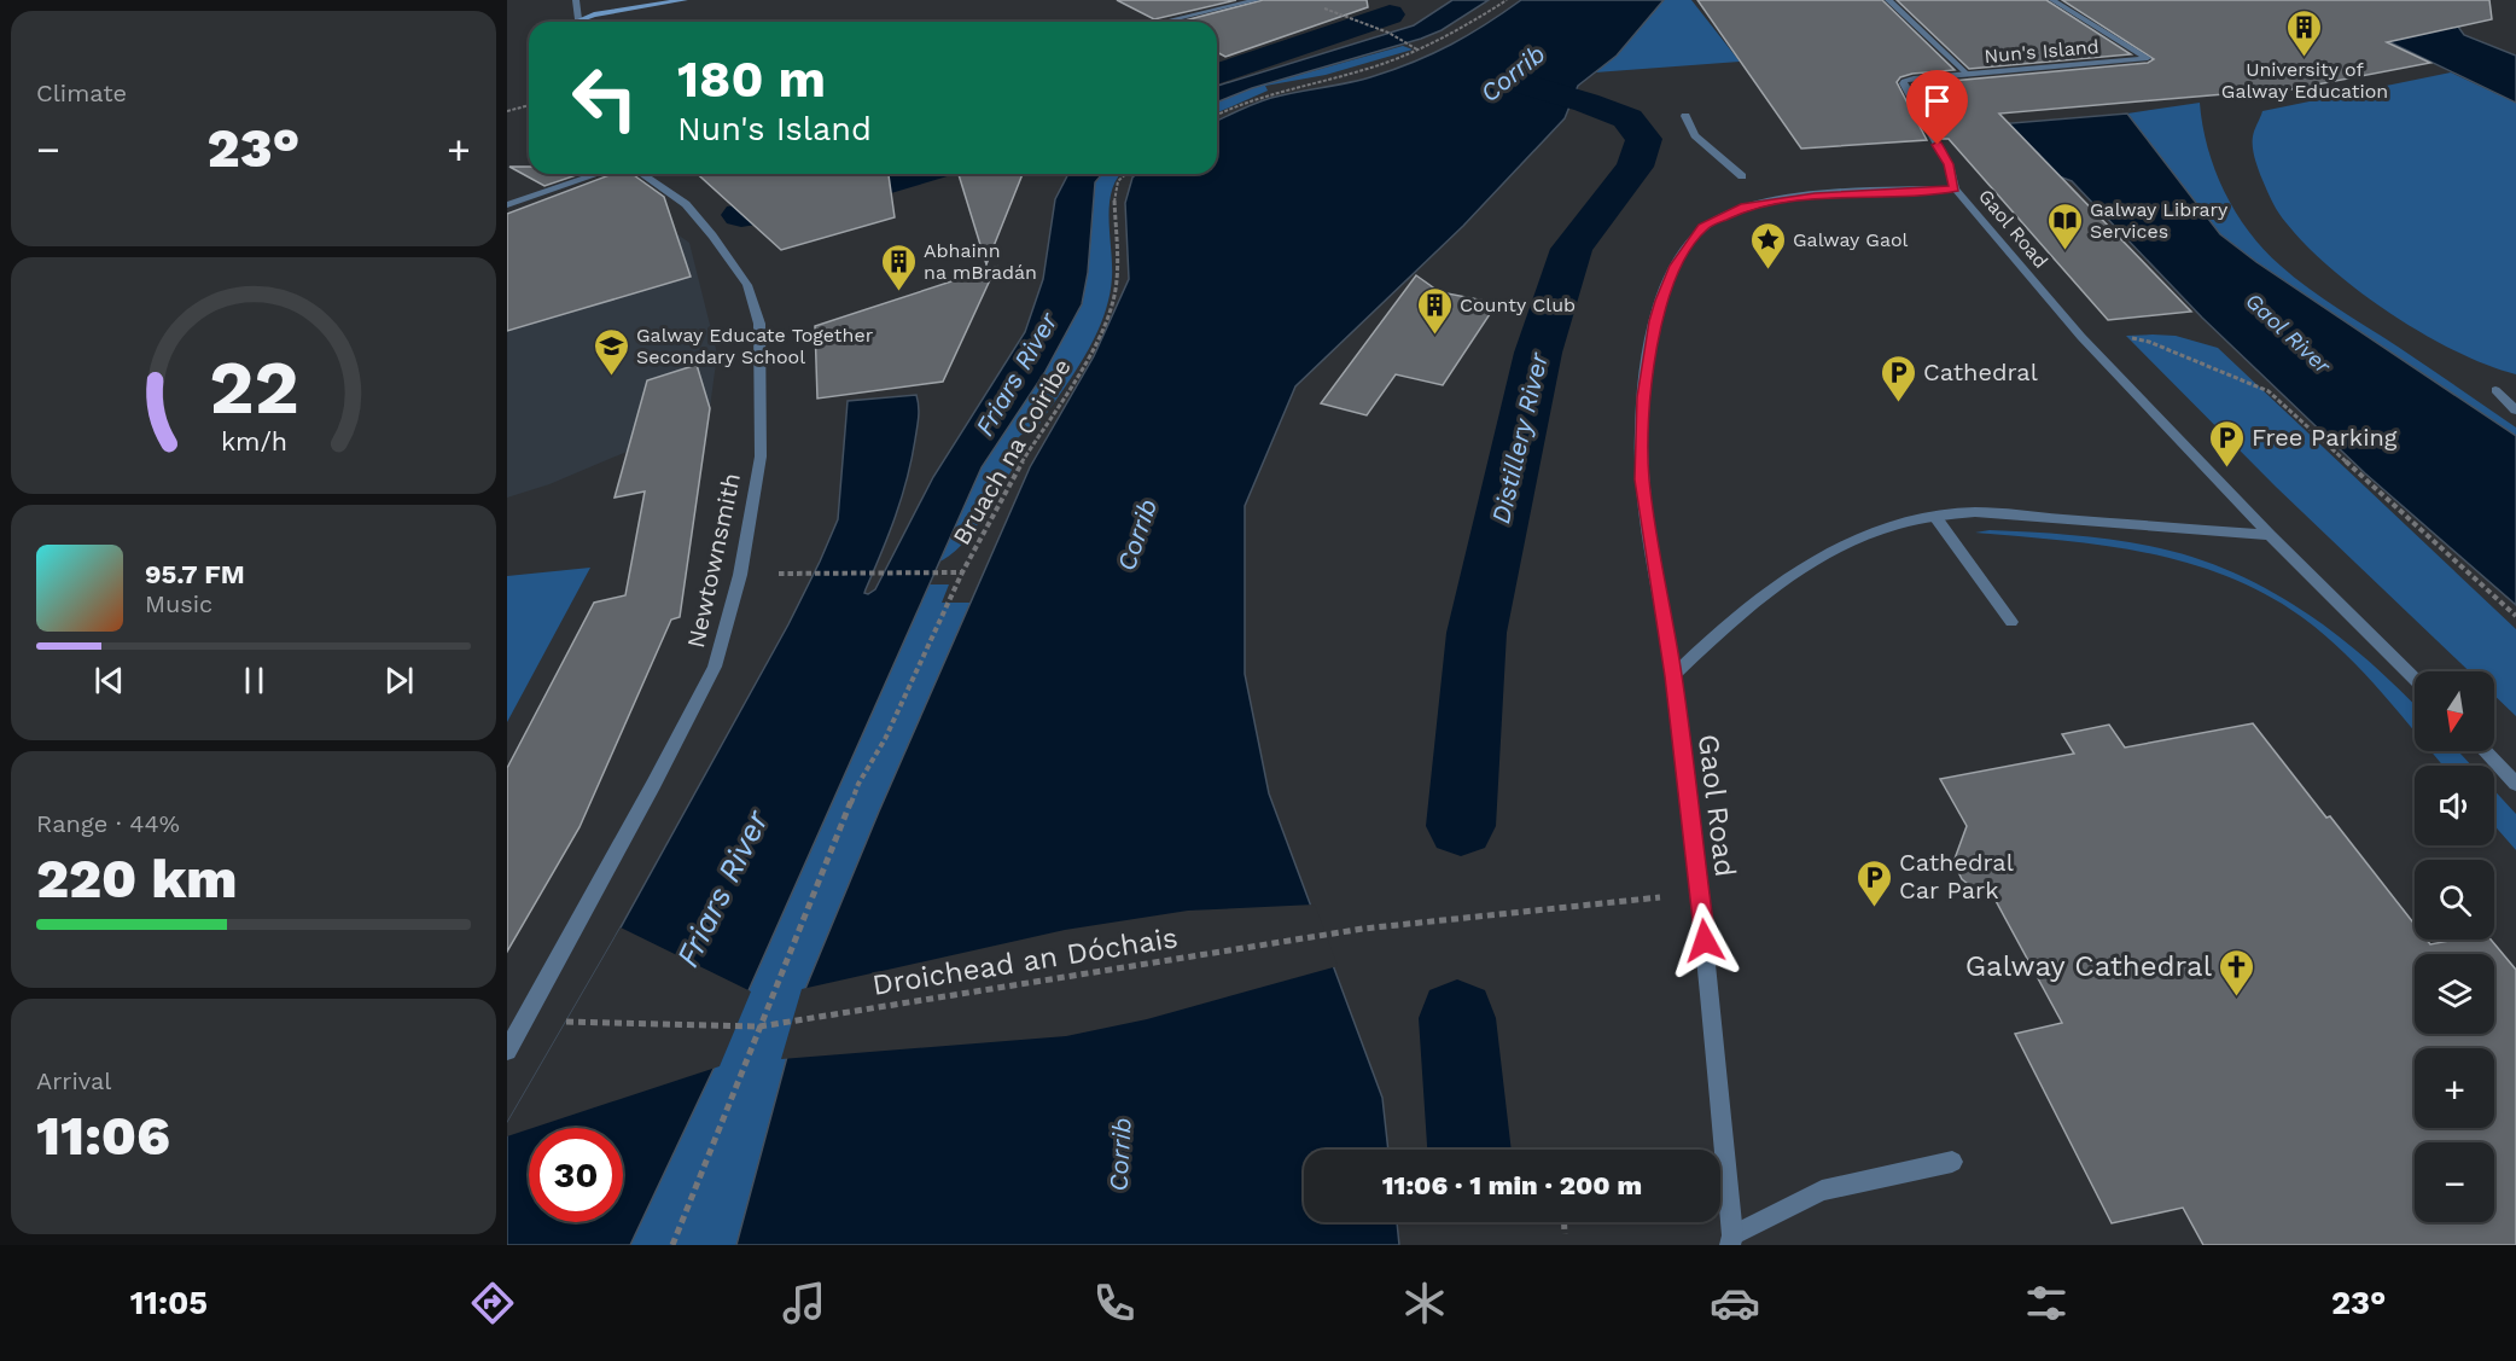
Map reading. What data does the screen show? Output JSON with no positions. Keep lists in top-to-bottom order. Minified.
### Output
{"streets":{"street":["Nun's Island","Gaol Road","Newtownsmith"],"path":["Bruach na Coiribe","Droichead an Dóchais"]},"crossings":[["Nun's Island","Gaol Road"],["Gaol Road","Droichead an Dóchais"]],"water":["Corrib","Gaol River","Friars River","Distillery River"],"places":{"building":["University of Galway Education","Abhainn na mBradán","County Club"],"library":["Galway Library Services"],"place":["Galway Gaol"],"school or university":["Galway Educate Together Secondary School"],"parking":["Cathedral","Free Parking","Cathedral Car Park"],"church":["Galway Cathedral"]},"north":"bottom","page":{"tile":["Climate",["Range · 44%","220 km"],["Arrival","11:06"]],"turn":["180 m","Nun's Island"],"heat":["−","23°","+"],"song":["95.7 FM","Music"],"map_buttons":["+","−"],"limit":"30","trip":"11:06 · 1 min · 200 m","tabs":["11:05","23°"],"gauge":["22","km/h"]}}
